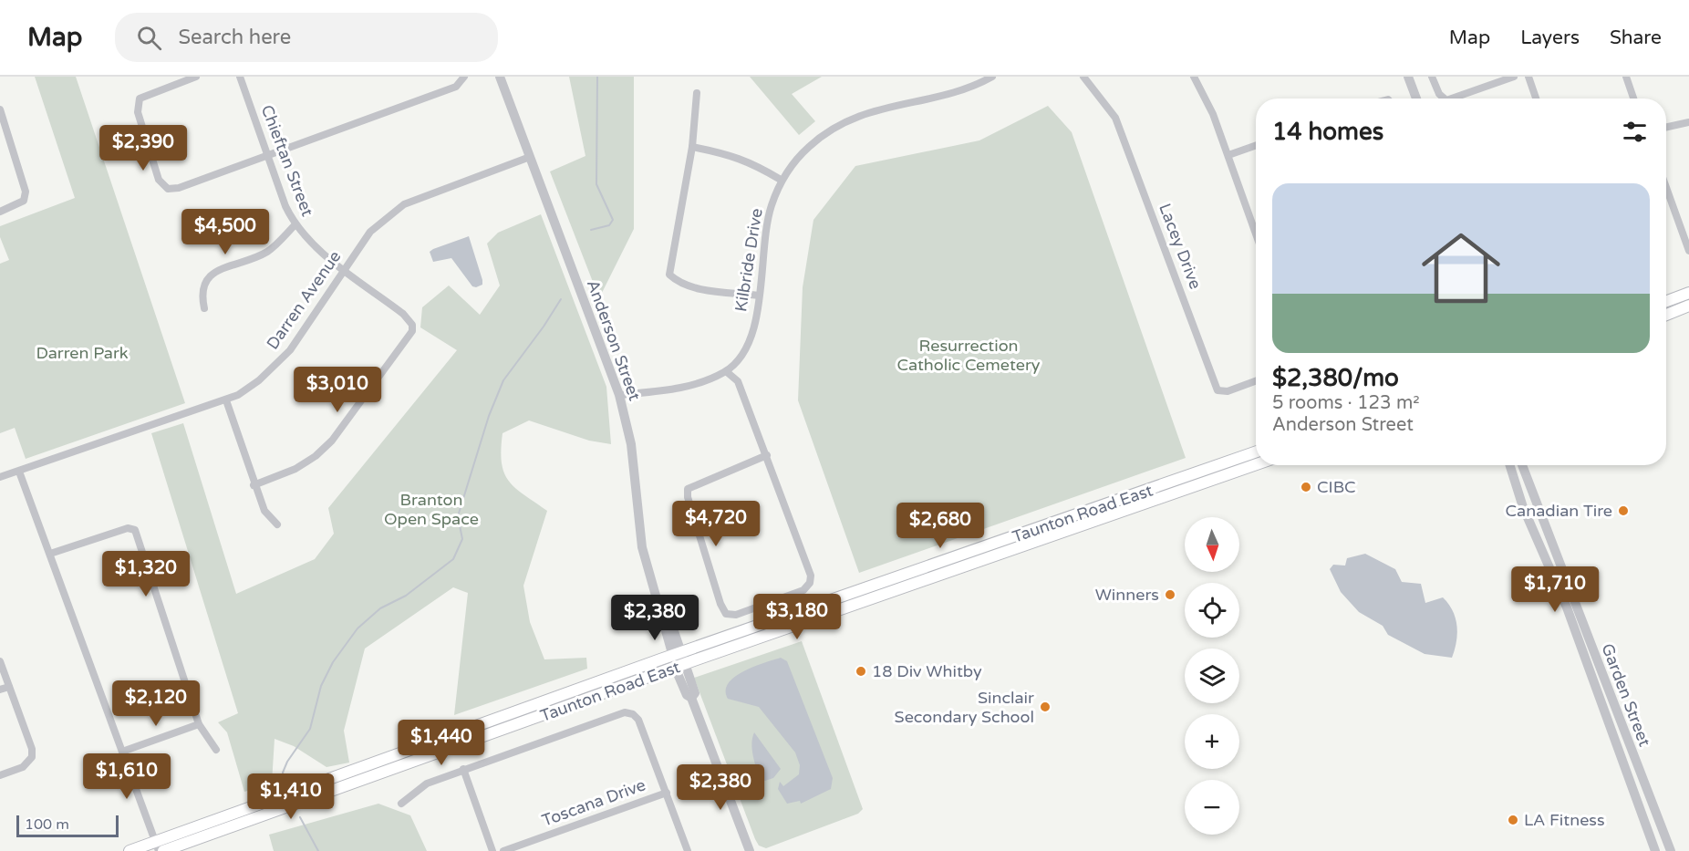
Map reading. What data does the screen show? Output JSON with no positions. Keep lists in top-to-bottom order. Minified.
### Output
{"streets":{"main road":["Taunton Road East"],"street":["Chieftan Street","Lacey Drive","Kilbride Drive","Darren Avenue","Anderson Street","Garden Street","Toscana Drive"]},"crossings":[["Chieftan Street","Darren Avenue"],["Kilbride Drive","Anderson Street"],["Darren Avenue","Anderson Street"],["Anderson Street","Taunton Road East"]],"parks":["Resurrection Catholic Cemetery","Darren Park","Branton Open Space"],"places":["CIBC","Canadian Tire","Winners","18 Div Whitby","Sinclair Secondary School","LA Fitness"],"scale_bar":"100 m","north":"bottom","page":{"header":"Map","search":"Search here","nav":["Map","Layers","Share"],"heading":"14 homes","price":["$2,390","$4,500","$3,010","$4,720","$2,680","$1,320","$1,710","$3,180","$2,380","$2,120","$1,440","$1,610","$2,380","$1,410"],"list":[{"name":"$2,380/mo","note":"5 rooms · 123 m² · Anderson Street"}],"map_buttons":["+","−"],"scale":"100 m"}}
